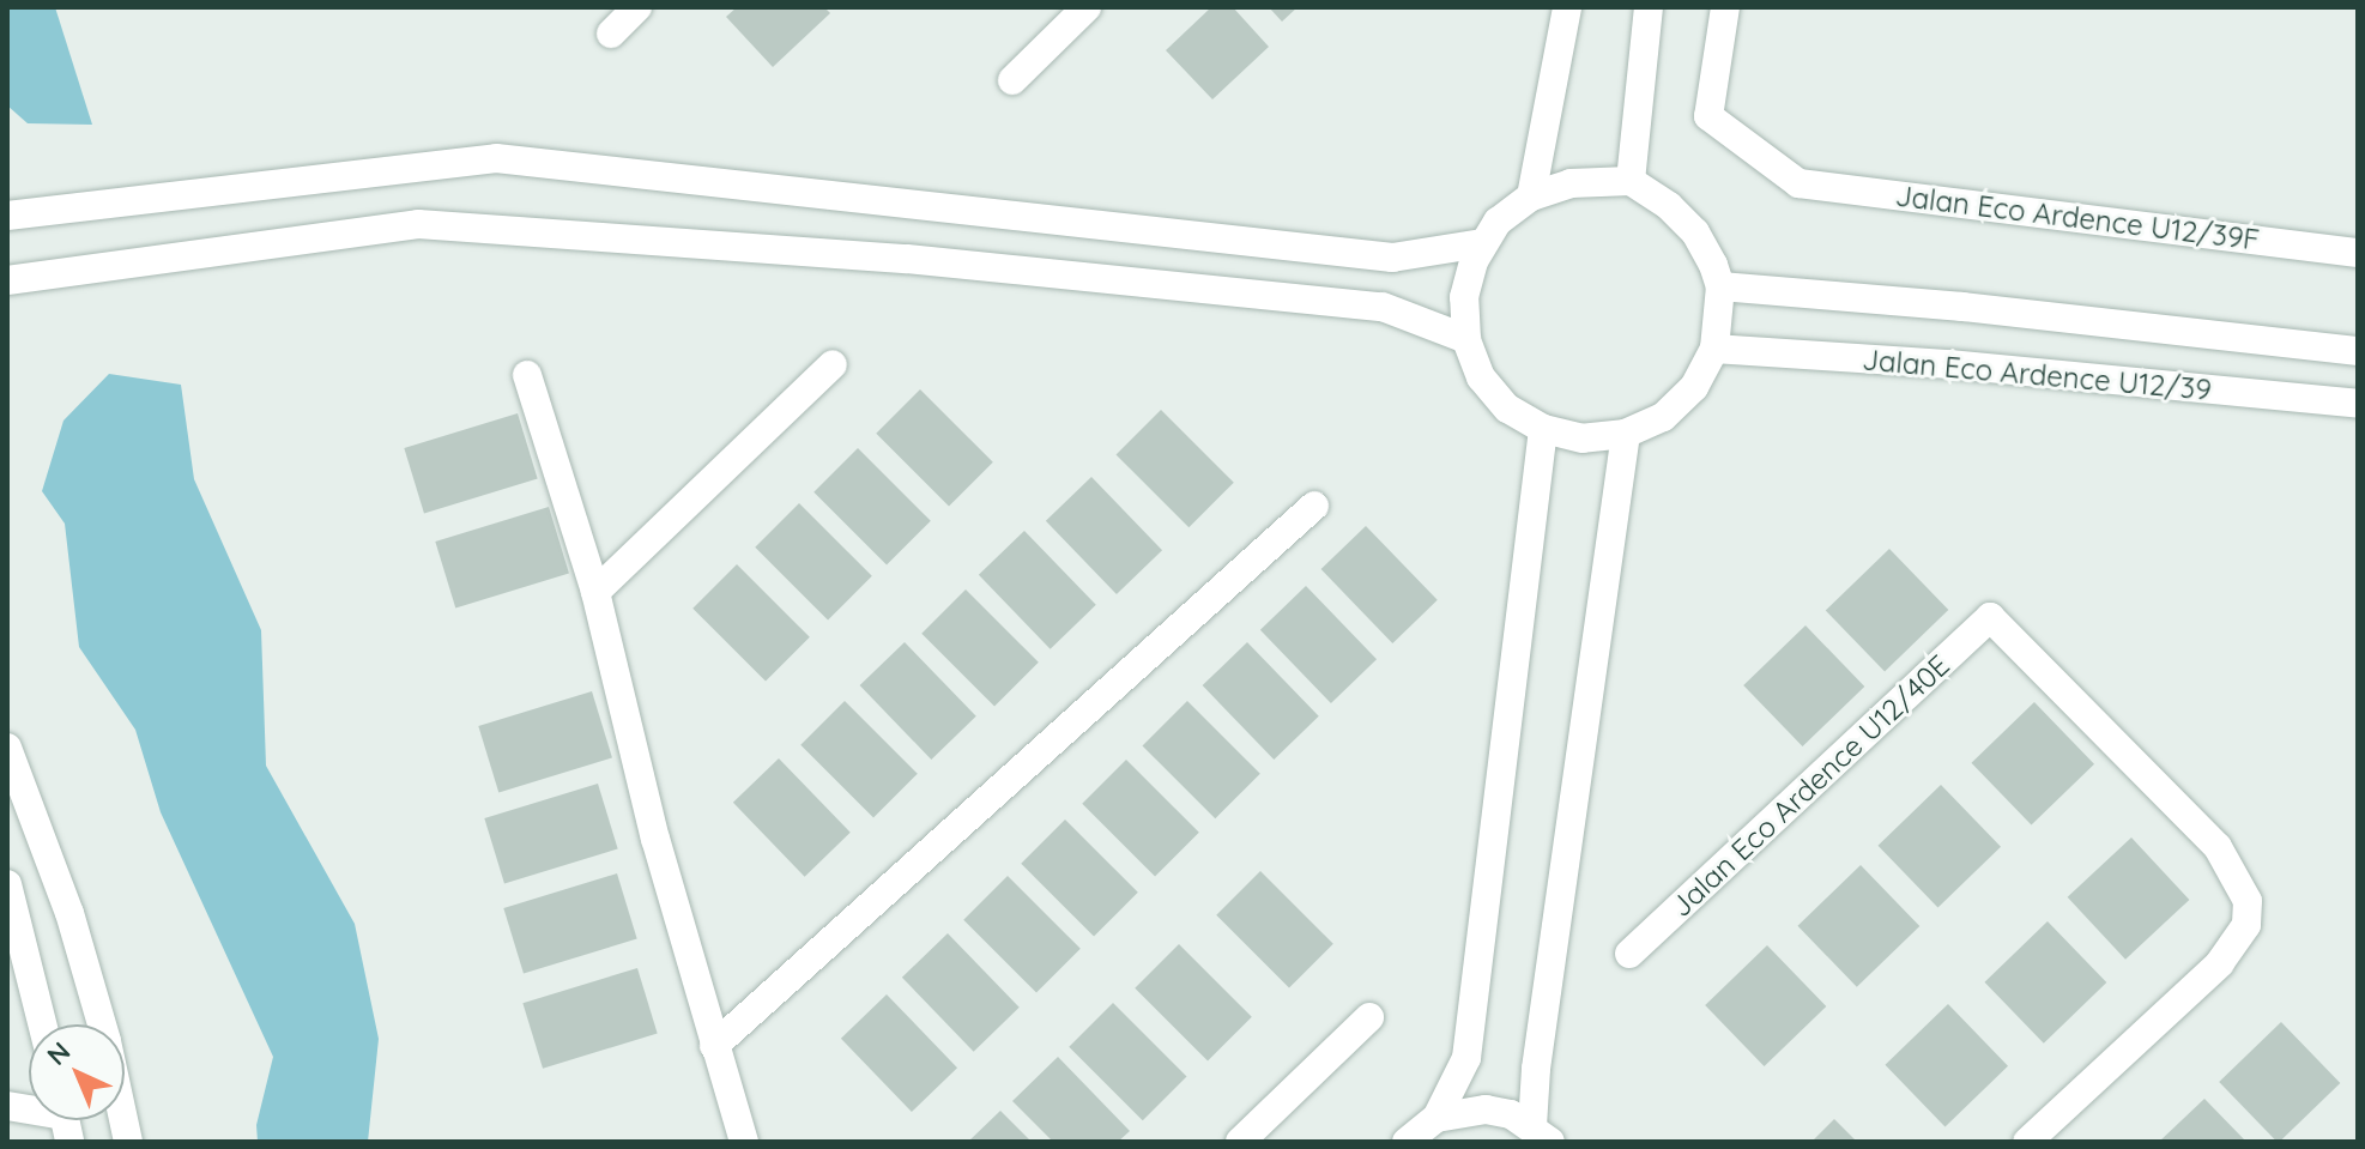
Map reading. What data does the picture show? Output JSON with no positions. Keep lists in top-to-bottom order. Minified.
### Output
{"streets":{"street":["Jalan Eco Ardence U12/39F","Jalan Eco Ardence U12/39","Jalan Eco Ardence U12/40E"]},"north":"top left"}
